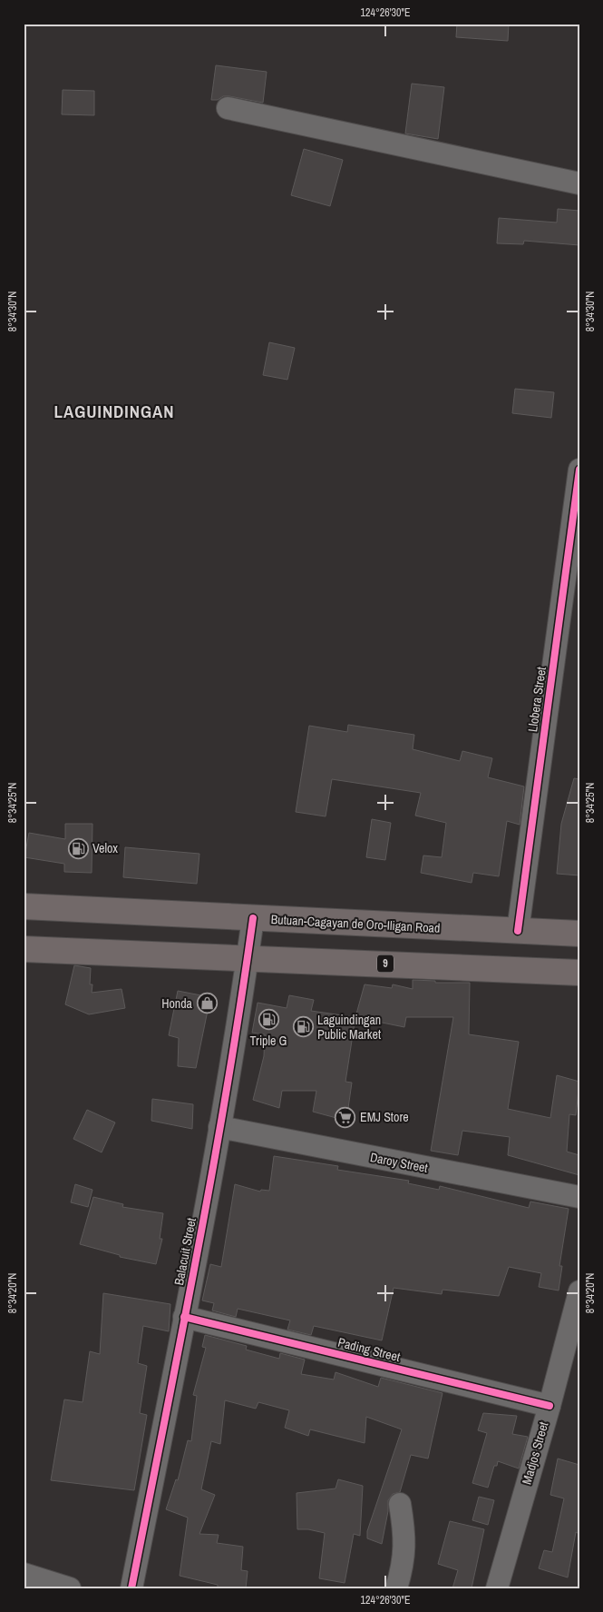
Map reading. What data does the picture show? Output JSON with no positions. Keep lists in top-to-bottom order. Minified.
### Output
{"streets":{"highway":["Butuan-Cagayan de Oro-Iligan Road","9"],"street":["Llobera Street","Daroy Street","Balacuit Street","Pading Street","Madjos Street"]},"crossings":[["Llobera Street","Butuan-Cagayan de Oro-Iligan Road"],["Butuan-Cagayan de Oro-Iligan Road","Balacuit Street"],["9","Balacuit Street"],["Daroy Street","Balacuit Street"],["Balacuit Street","Pading Street"],["Pading Street","Madjos Street"]],"districts":["LAGUINDINGAN"],"places":{"fuel station":["Velox","Triple G","Laguindingan Public Market"],"shop":["Honda"],"supermarket":["EMJ Store"]},"coordinates":["124°26'30\"E","8°34'30\"N","8°34'25\"N","8°34'20\"N"]}
